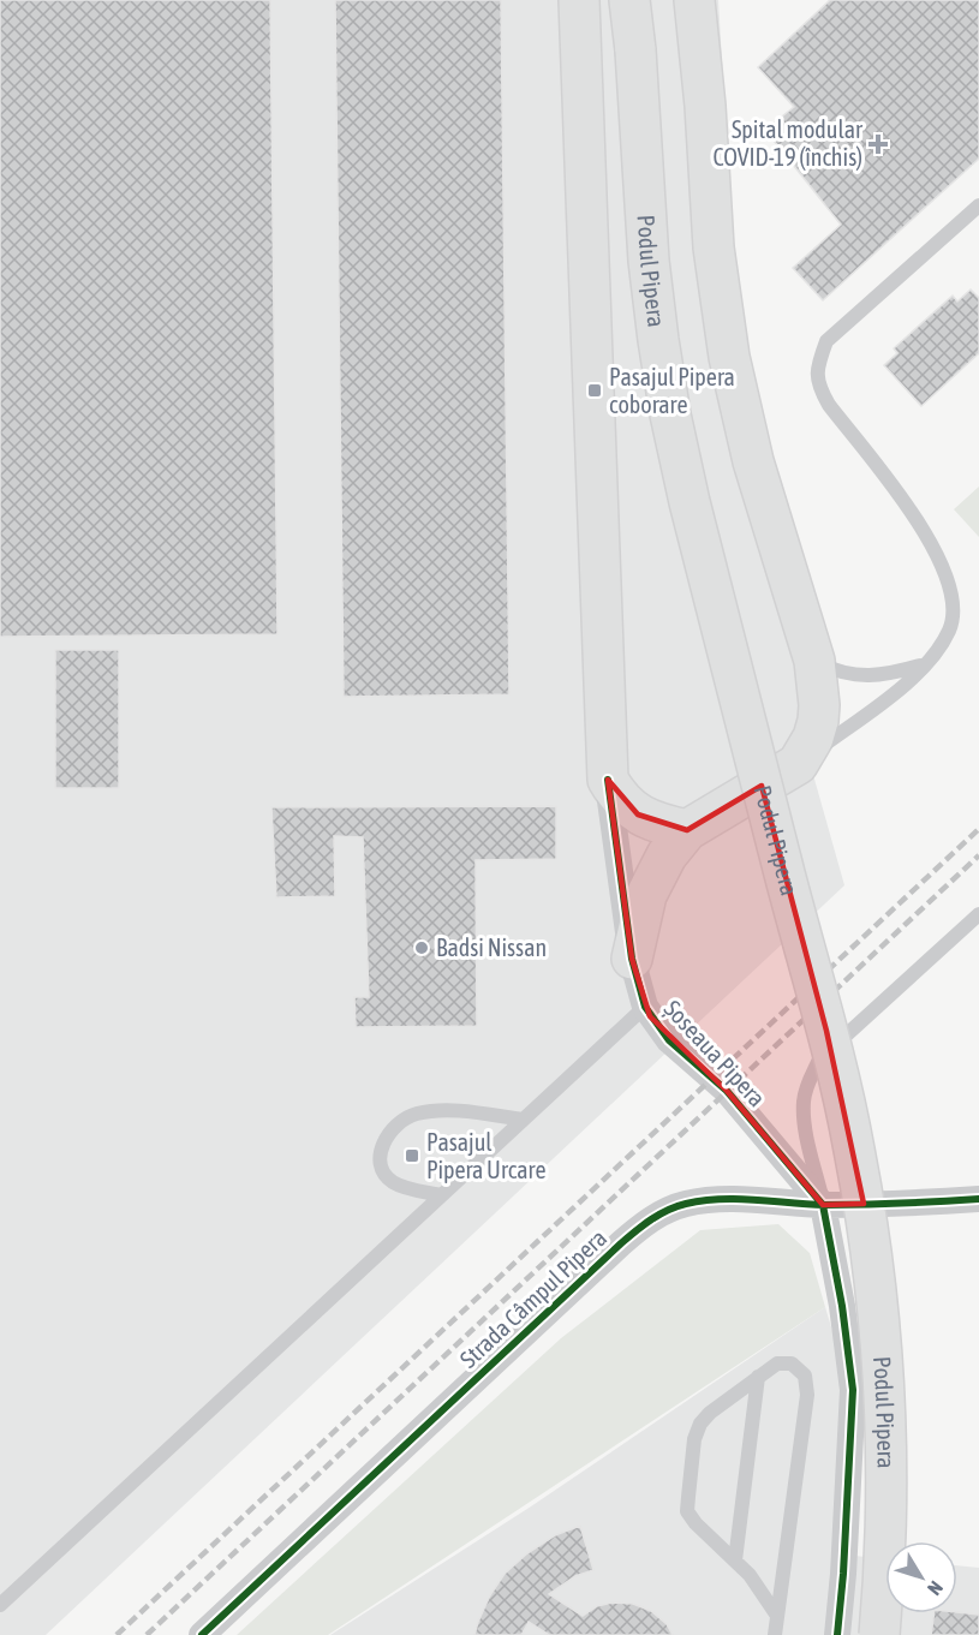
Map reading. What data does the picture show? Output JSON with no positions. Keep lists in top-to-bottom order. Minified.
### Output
{"streets":{"main road":["Podul Pipera"],"street":["Șoseaua Pipera","Strada Câmpul Pipera"]},"crossings":[["Șoseaua Pipera","Strada Câmpul Pipera"]],"places":{"health":["Spital modular COVID-19 (închis)"],"transit":["Pasajul Pipera coborare","Pasajul Pipera Urcare"],"other":["Badsi Nissan"]},"north":"bottom right"}
